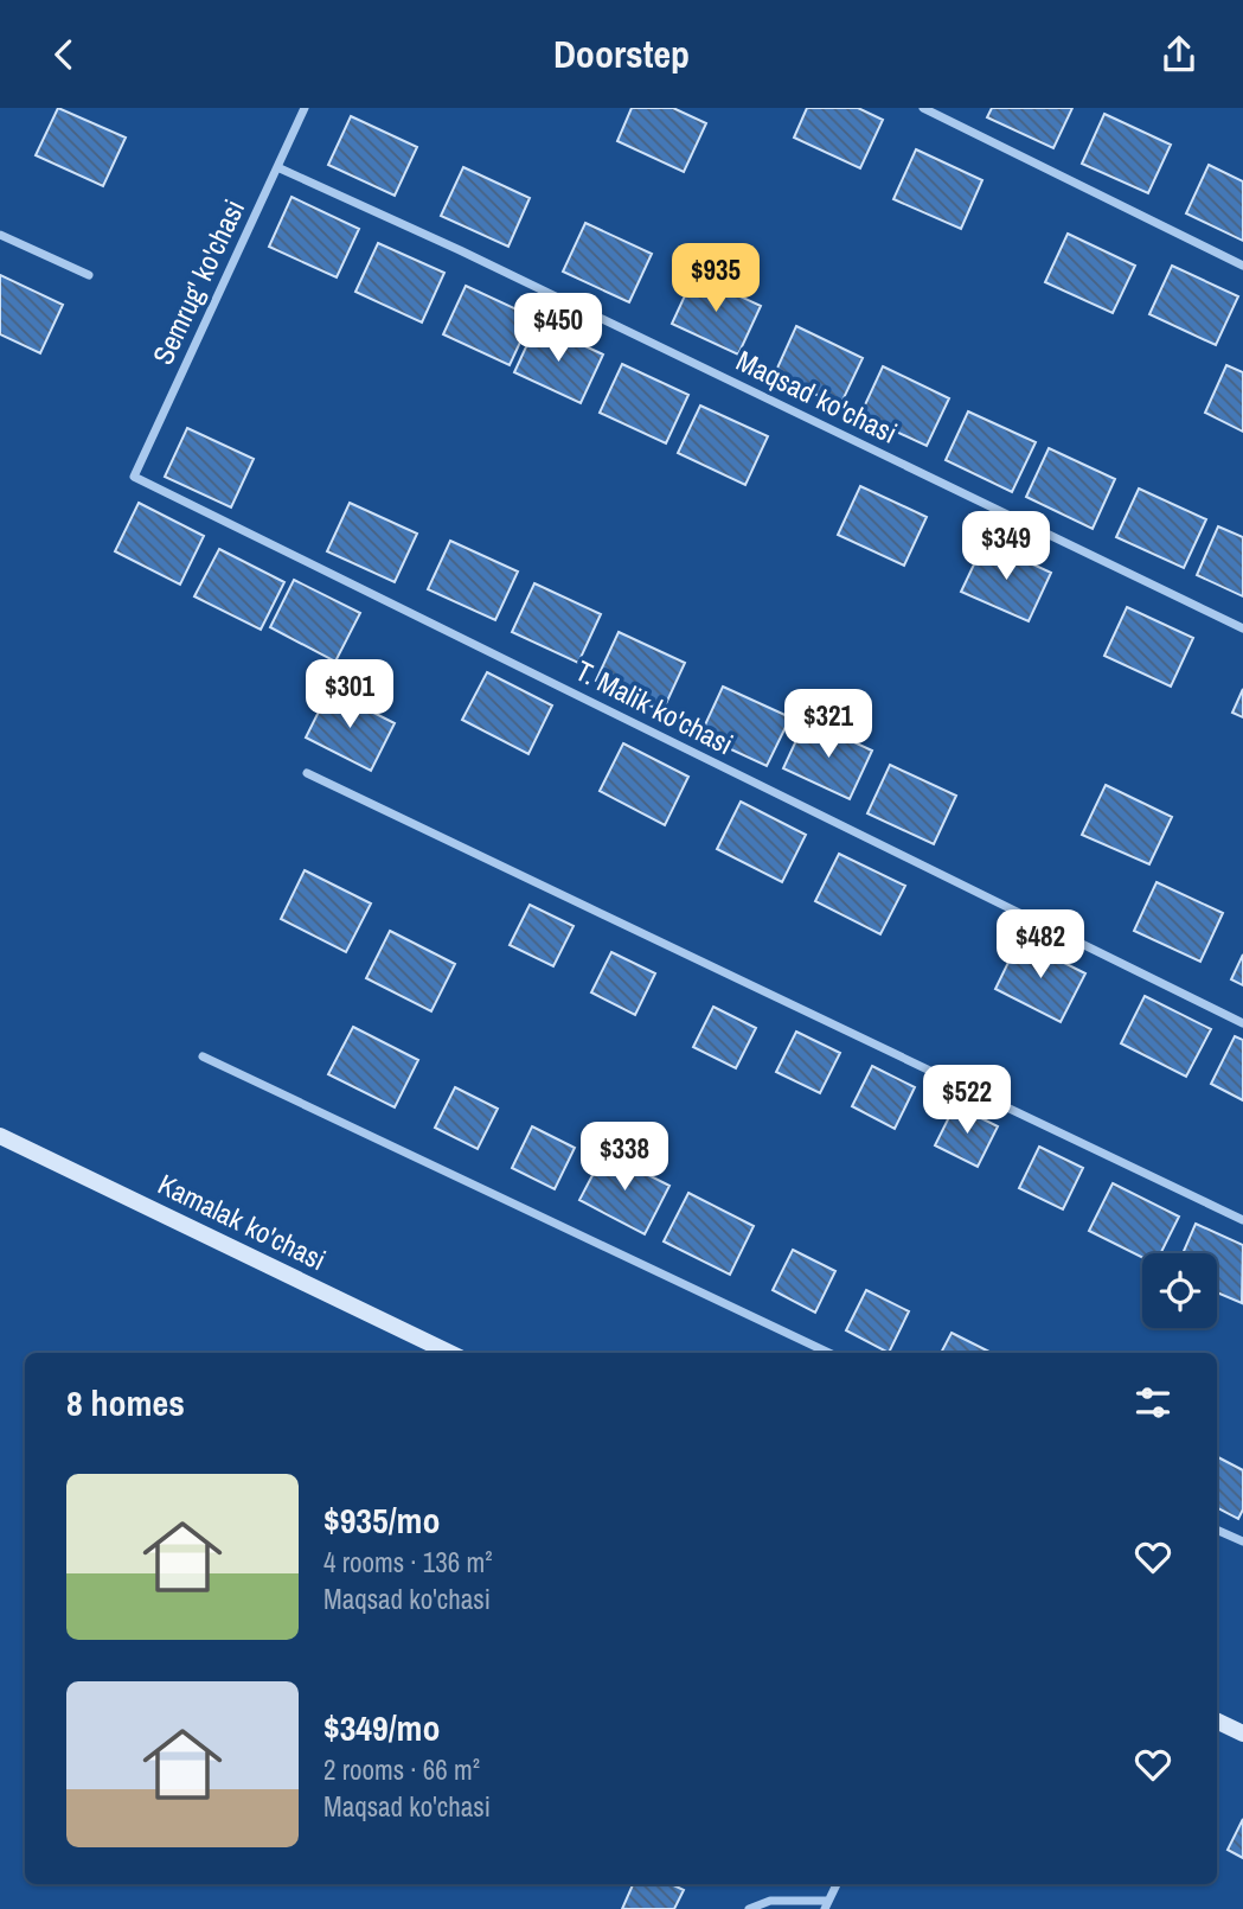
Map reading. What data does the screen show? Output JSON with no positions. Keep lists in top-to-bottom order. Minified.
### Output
{"streets":{"main road":["Kamalak ko'chasi"],"street":["Semrug' ko'chasi","Maqsad ko'chasi","T. Malik ko'chasi"]},"crossings":[["Semrug' ko'chasi","Maqsad ko'chasi"],["Semrug' ko'chasi","T. Malik ko'chasi"]],"page":{"header":"Doorstep","price":["$935","$450","$349","$301","$321","$482","$522","$338"],"heading":"8 homes","list":[{"name":"$935/mo","note":"4 rooms · 136 m² · Maqsad ko'chasi"},{"name":"$349/mo","note":"2 rooms · 66 m² · Maqsad ko'chasi"}]}}
